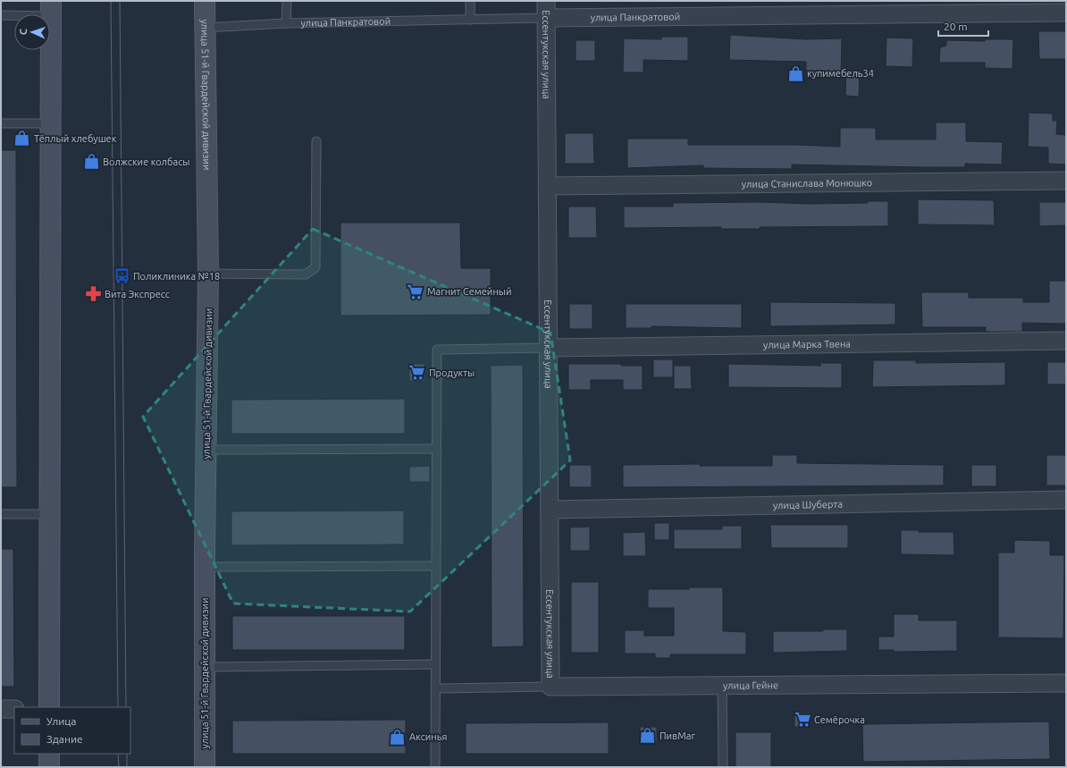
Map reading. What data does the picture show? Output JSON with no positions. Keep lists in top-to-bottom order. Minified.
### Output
{"streets":{"main road":["улица 51-й Гвардейской дивизии"],"street":["улица Панкратовой","Ессентукская улица","улица Станислава Монюшко","улица Марка Твена","улица Шуберта","улица Гейне"]},"crossings":[["улица Панкратовой","Ессентукская улица"],["улица Панкратовой","улица 51-й Гвардейской дивизии"],["Ессентукская улица","улица Станислава Монюшко"],["Ессентукская улица","улица Марка Твена"],["Ессентукская улица","улица Шуберта"],["Ессентукская улица","улица Гейне"]],"places":{"shop":["купимебель34","Тёплый хлебушек","Волжские колбасы","ПивМаг","Аксинья"],"bus stop":["Поликлиника №18"],"supermarket":["Магнит Семейный","Продукты","Семёрочка"],"pharmacy":["Вита Экспресс"]},"legend":["Улица","Здание"],"scale_bar":"20 m","north":"left"}
